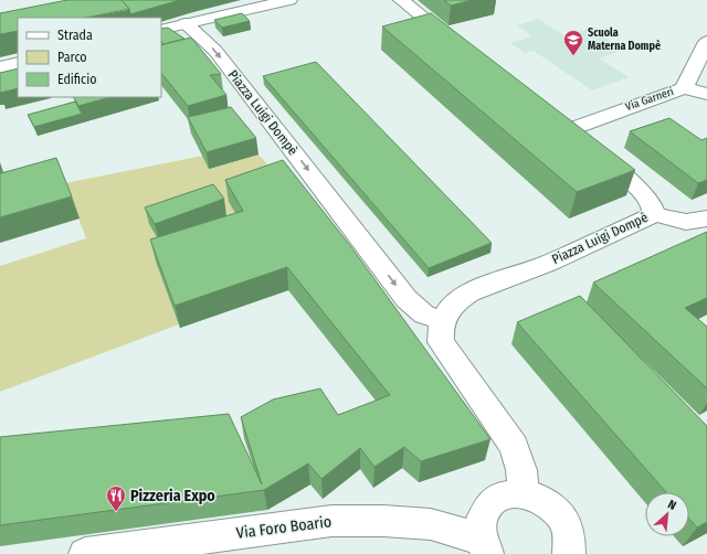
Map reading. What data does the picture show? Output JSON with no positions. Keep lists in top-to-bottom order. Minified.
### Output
{"streets":{"street":["Via Garneri","Piazza Luigi Dompè","Via Foro Boario"]},"crossings":[["Via Garneri","Piazza Luigi Dompè"]],"one_way":["Piazza Luigi Dompè"],"places":{"school or university":["Scuola Materna Dompè"],"restaurant":["Pizzeria Expo"]},"legend":["Strada","Parco","Edificio"],"north":"top right"}
